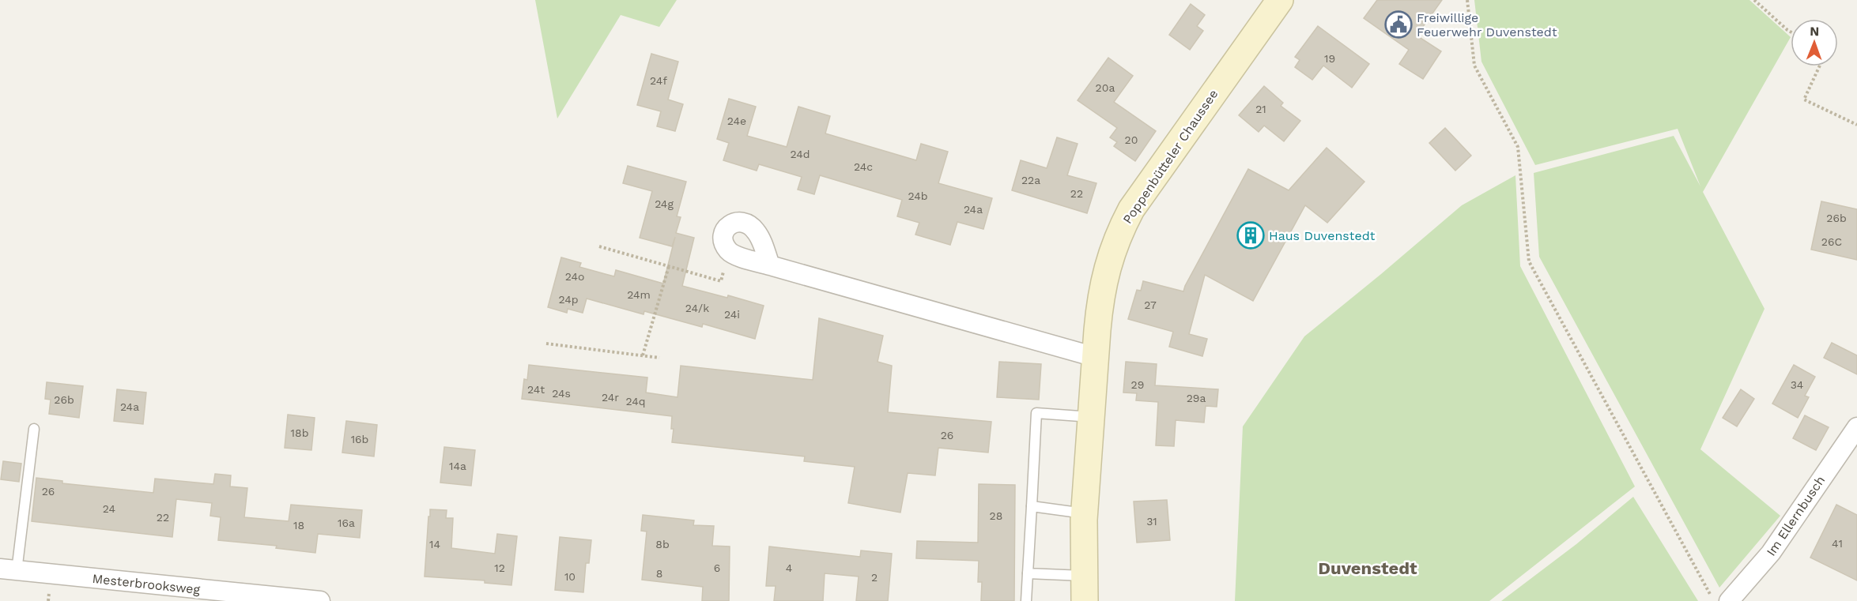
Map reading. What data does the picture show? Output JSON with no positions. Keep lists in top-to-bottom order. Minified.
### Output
{"streets":{"main road":["Poppenbütteler Chaussee"],"street":["Im Ellernbusch","Mesterbrooksweg"]},"districts":["Duvenstedt"],"places":{"public building":["Freiwillige Feuerwehr Duvenstedt"],"building":["Haus Duvenstedt"]},"house_numbers":["19","24f","20a","21","24e","20","24d","24c","22a","22","24b","24g","24a","26b","26C","24o","24m","24p","27","24/k","24i","29","34","24t","24s","24r","29a","26b","24q","24a","18b","26","16b","14a","26","24","28","22","31","16a","18","41","14","8b","12","6","4","8","10","2"],"north":"top"}
